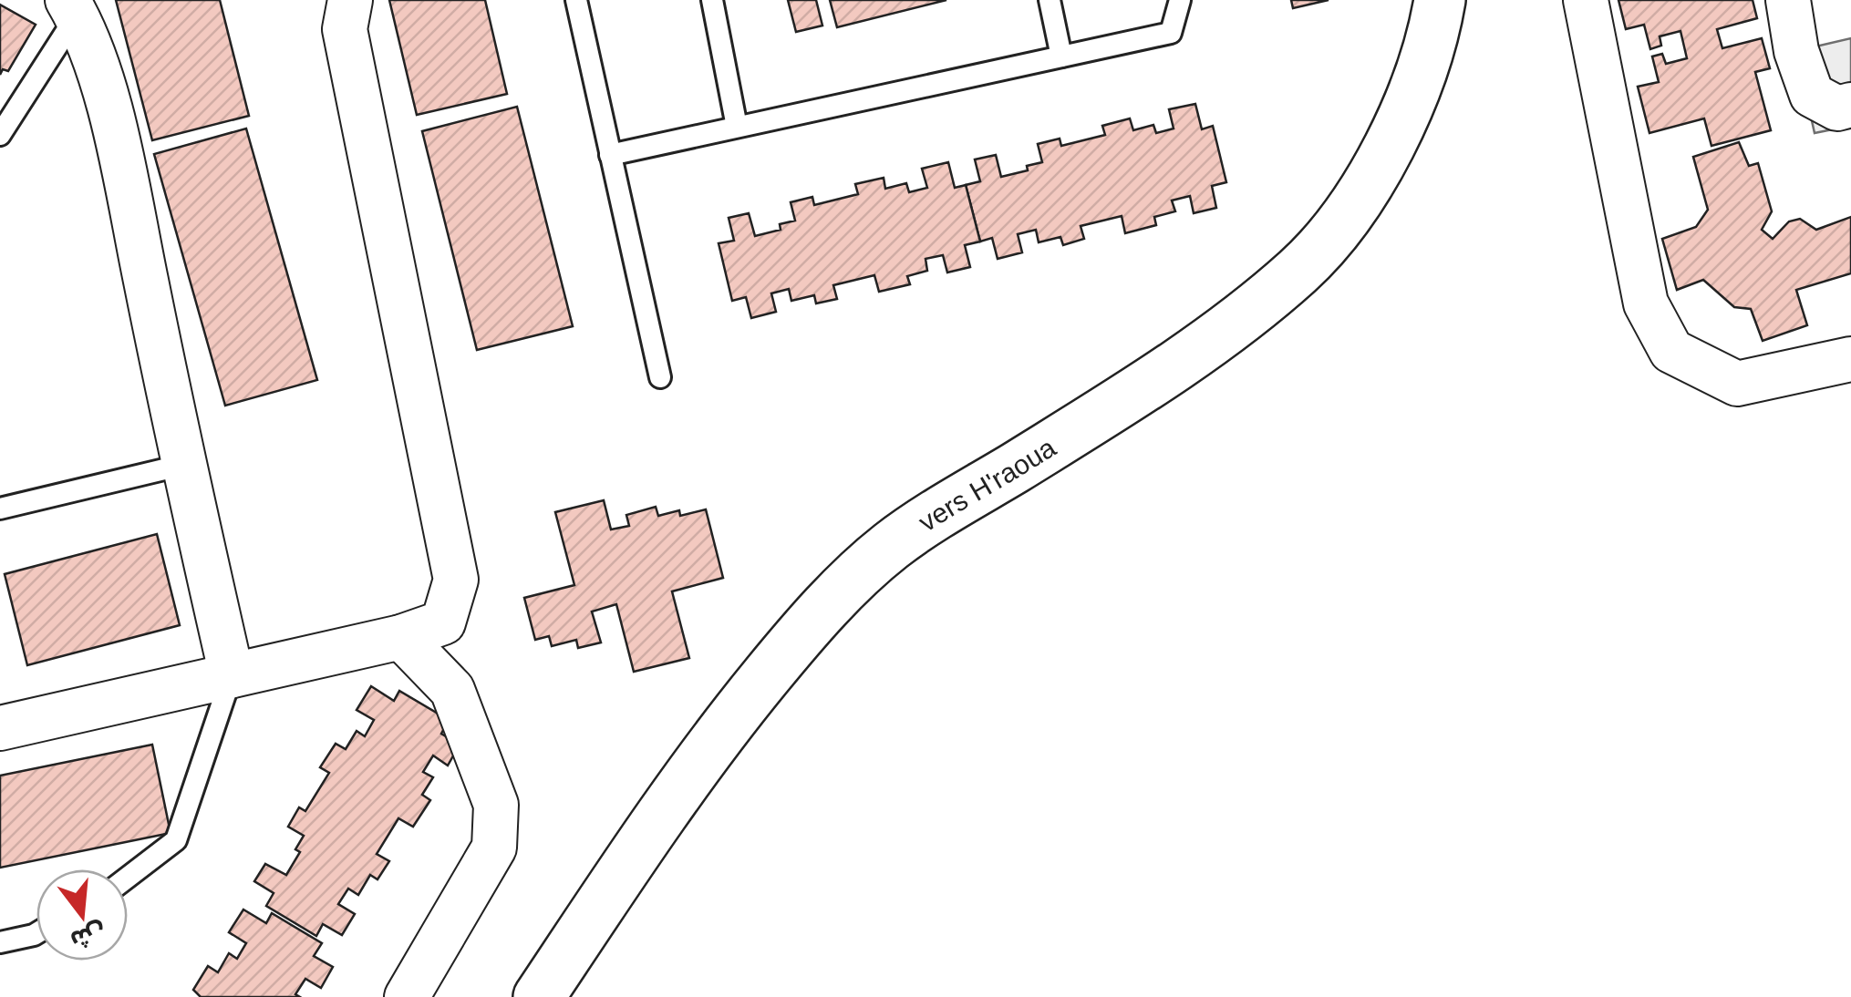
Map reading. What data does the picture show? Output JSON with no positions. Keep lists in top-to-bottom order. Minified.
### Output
{"streets":{"street":["vers H'raoua"]},"north":"bottom"}
